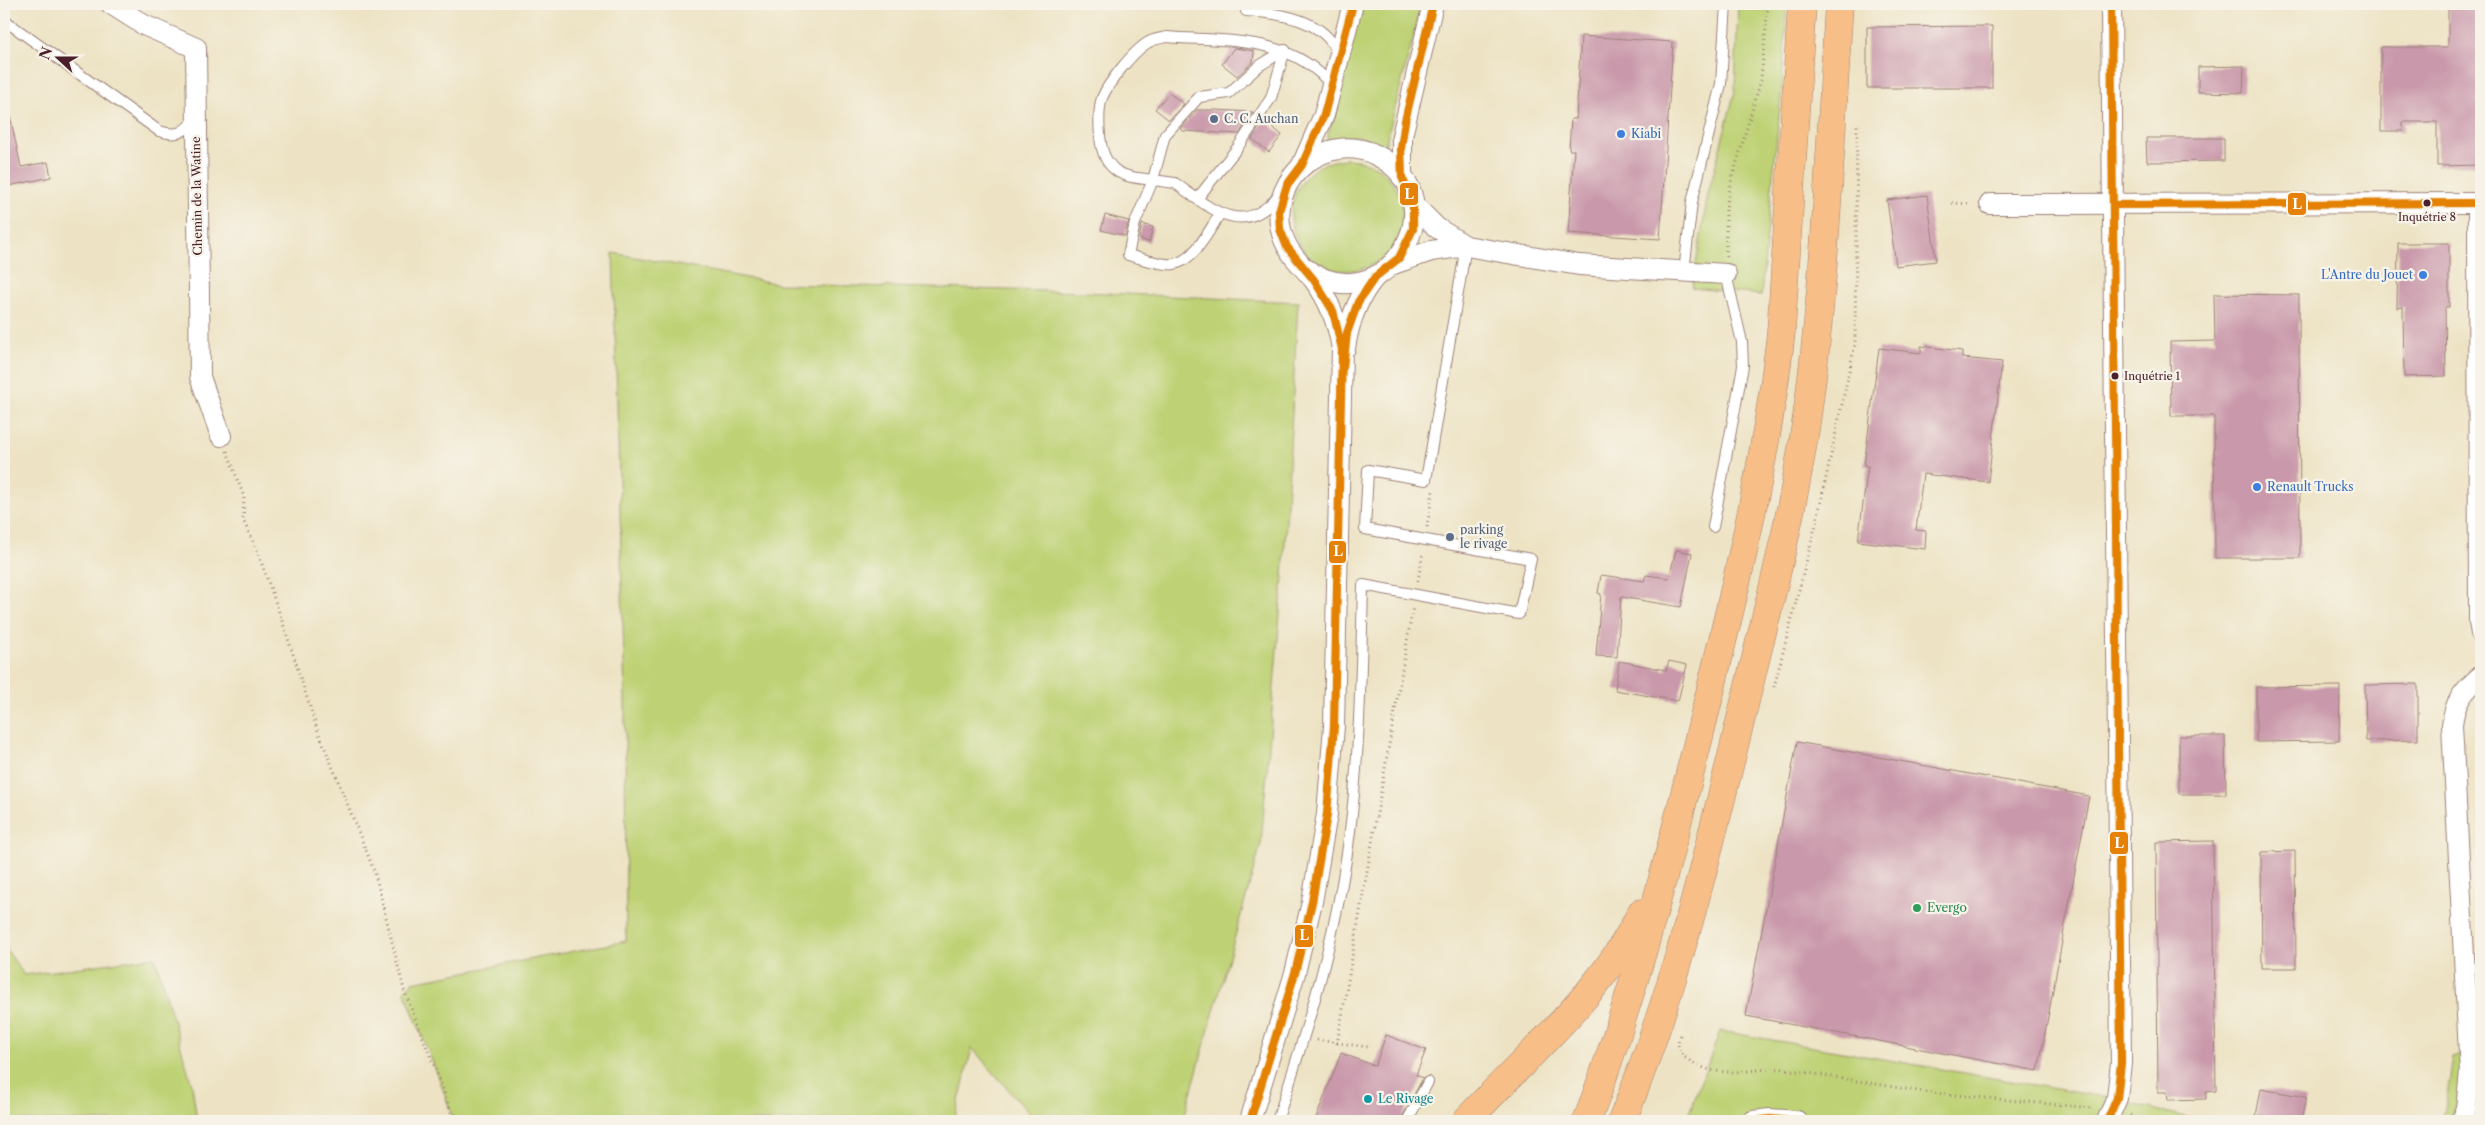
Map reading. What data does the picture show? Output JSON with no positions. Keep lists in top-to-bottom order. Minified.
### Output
{"streets":{"street":["Chemin de la Watine"]},"places":["C. C. Auchan","Kiabi","Inquétrie 8","L'Antre du Jouet","Inquétrie 1","Renault Trucks","parking le rivage","Evergo","Le Rivage"],"lines":["transit line L"],"north":"left"}
